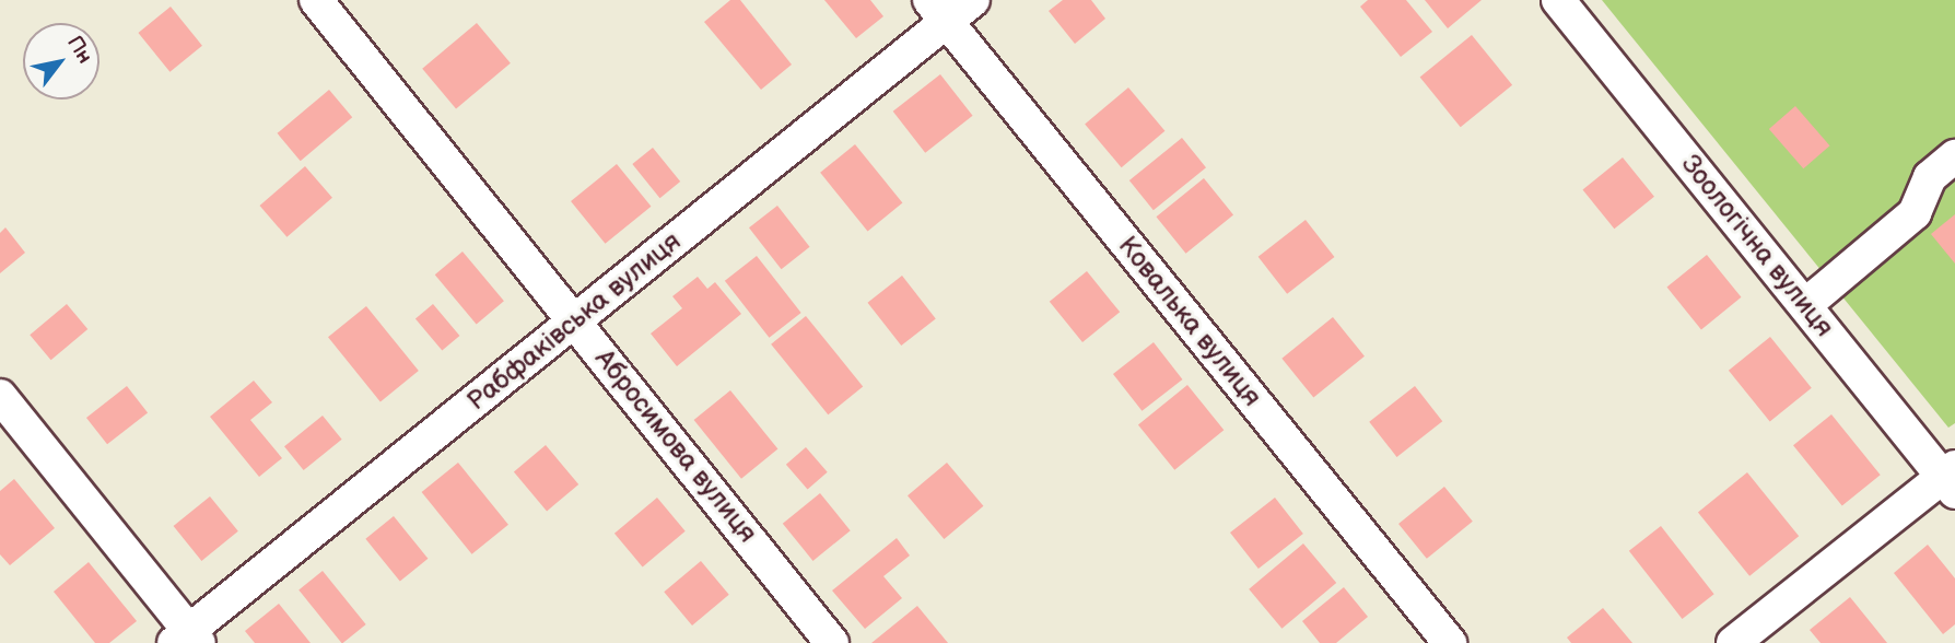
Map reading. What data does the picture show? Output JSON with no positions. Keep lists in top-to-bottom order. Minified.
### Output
{"streets":{"street":["Зоологічна вулиця","Рабфаківська вулиця","Ковалька вулиця","Абросимова вулиця"]},"crossings":[["Рабфаківська вулиця","Ковалька вулиця"],["Рабфаківська вулиця","Абросимова вулиця"]],"north":"top right"}
